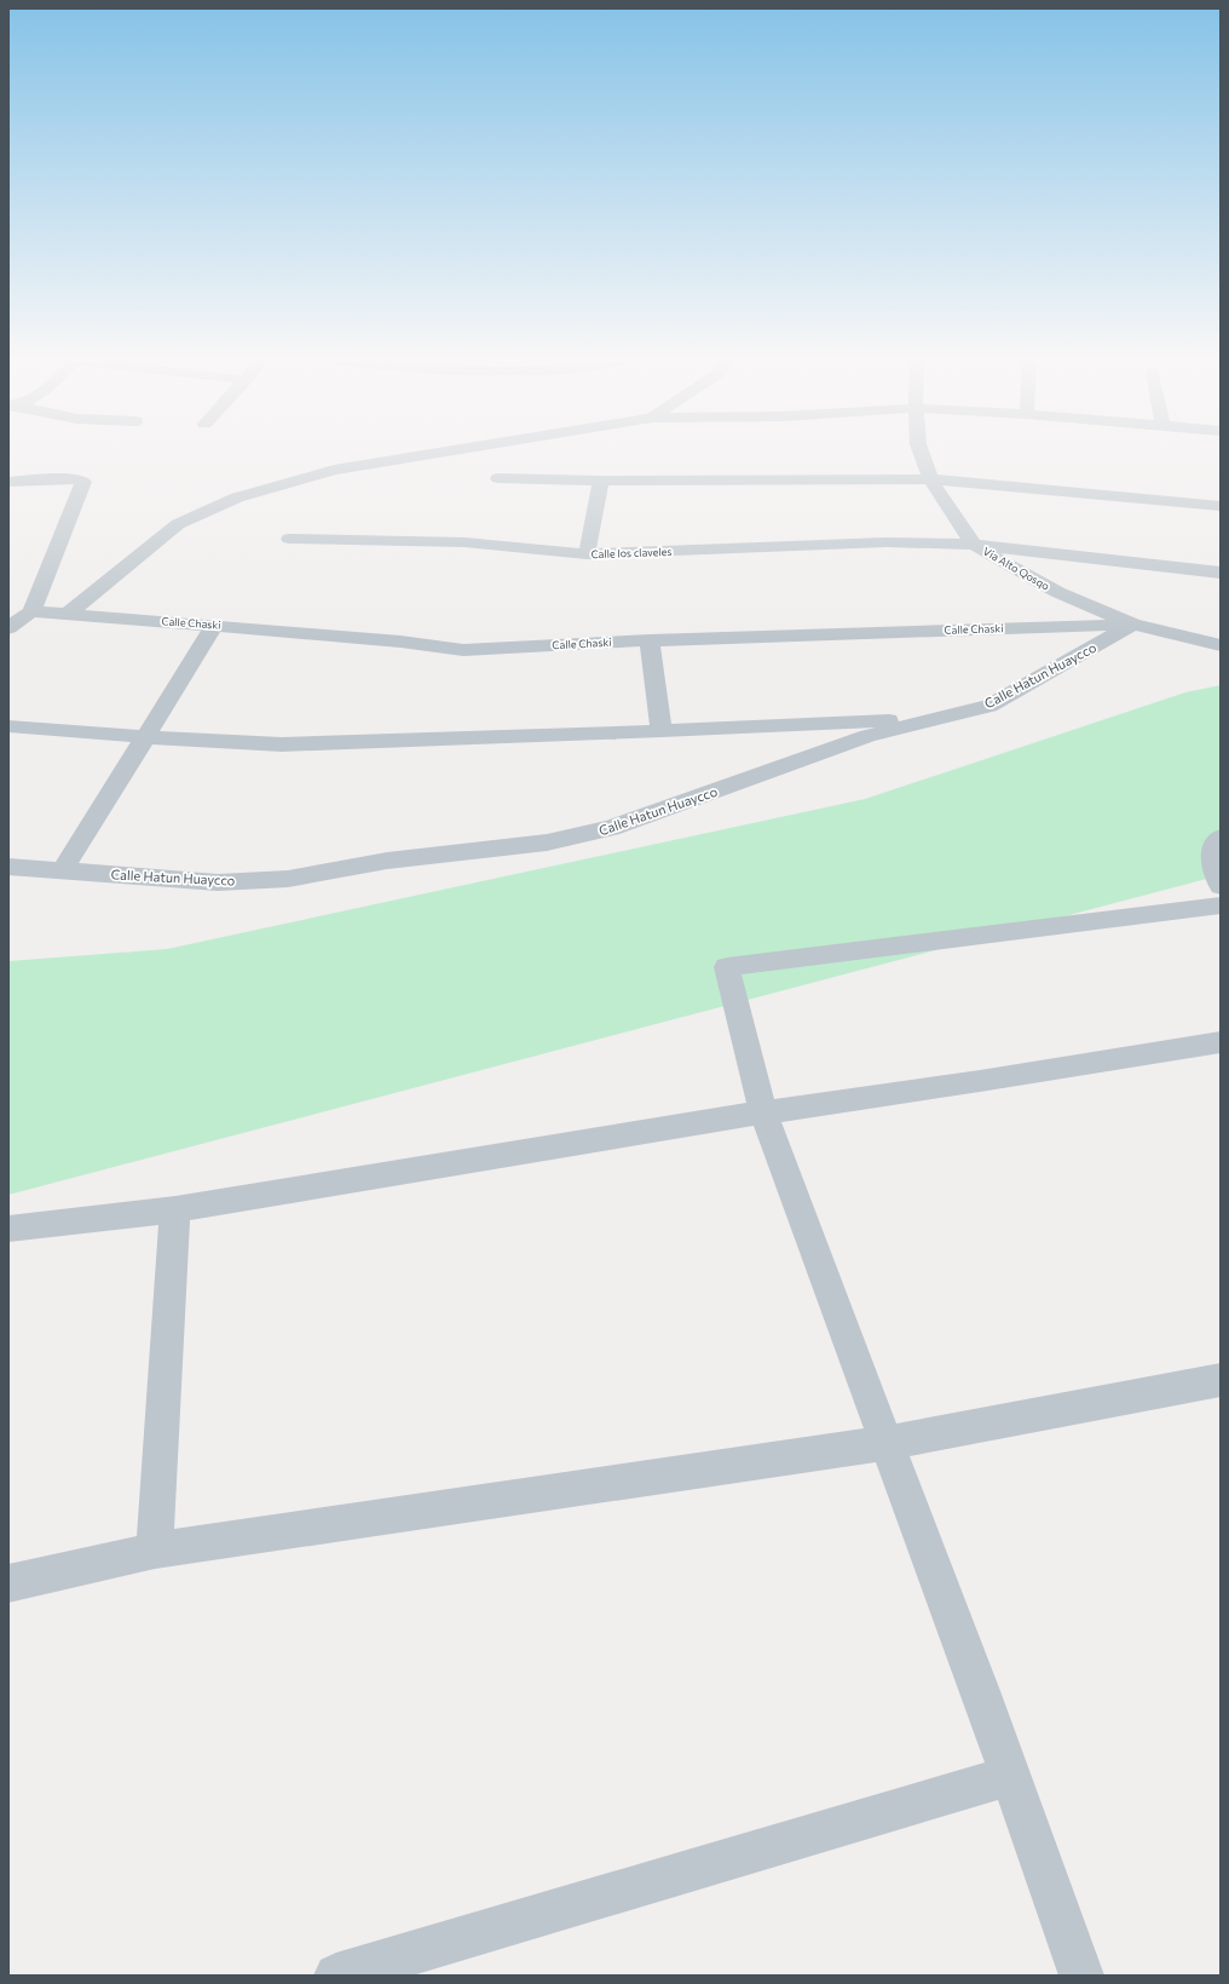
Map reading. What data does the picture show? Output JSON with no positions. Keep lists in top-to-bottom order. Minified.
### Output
{"streets":{"street":["Calle los claveles","Via Alto Qosqo","Calle Chaski","Calle Hatun Huaycco"]},"crossings":[["Calle los claveles","Via Alto Qosqo"],["Via Alto Qosqo","Calle Chaski"],["Via Alto Qosqo","Calle Hatun Huaycco"],["Calle Chaski","Calle Hatun Huaycco"]]}
